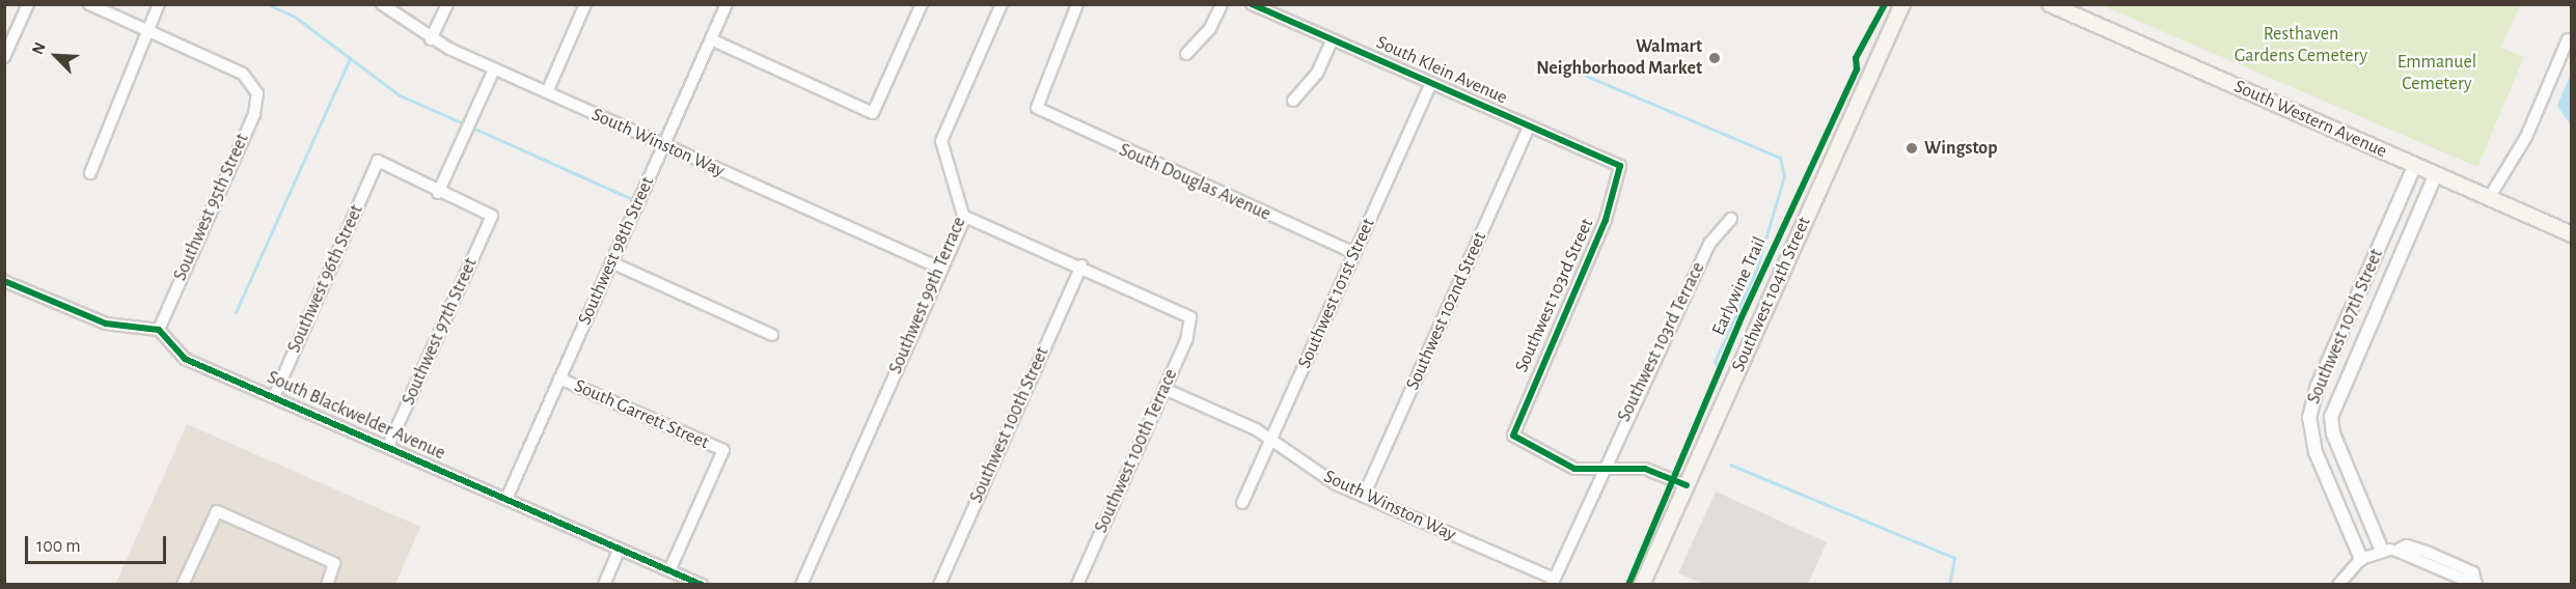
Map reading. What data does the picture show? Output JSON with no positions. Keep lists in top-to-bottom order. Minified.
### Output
{"streets":{"main road":["South Western Avenue","Southwest 104th Street"],"street":["South Klein Avenue","South Winston Way","South Douglas Avenue","Southwest 95th Street","Southwest 98th Street","Southwest 96th Street","Southwest 101st Street","Southwest 99th Terrace","Southwest 103rd Street","Southwest 102nd Street","Southwest 107th Street","Southwest 97th Street","Southwest 103rd Terrace","South Garrett Street","South Blackwelder Avenue","Southwest 100th Street","Southwest 100th Terrace"],"cycle path":["Earlywine Trail"]},"crossings":[["South Klein Avenue","Southwest 101st Street"],["South Klein Avenue","Southwest 103rd Street"],["South Klein Avenue","Southwest 102nd Street"],["South Western Avenue","Southwest 107th Street"],["South Winston Way","Southwest 98th Street"],["South Winston Way","Southwest 101st Street"],["South Winston Way","Southwest 99th Terrace"],["South Winston Way","Southwest 102nd Street"],["South Winston Way","Southwest 100th Terrace"],["South Douglas Avenue","Southwest 101st Street"],["Southwest 95th Street","South Blackwelder Avenue"],["Southwest 98th Street","South Garrett Street"],["Southwest 98th Street","South Blackwelder Avenue"],["Southwest 96th Street","Southwest 97th Street"],["Southwest 96th Street","South Blackwelder Avenue"],["Southwest 103rd Street","Southwest 103rd Terrace"],["Southwest 97th Street","South Blackwelder Avenue"],["South Garrett Street","South Blackwelder Avenue"],["Southwest 100th Street","Southwest 100th Terrace"]],"parks":["Resthaven Gardens Cemetery","Emmanuel Cemetery"],"places":["Walmart Neighborhood Market","Wingstop"],"scale_bar":"100 m","north":"top left"}
